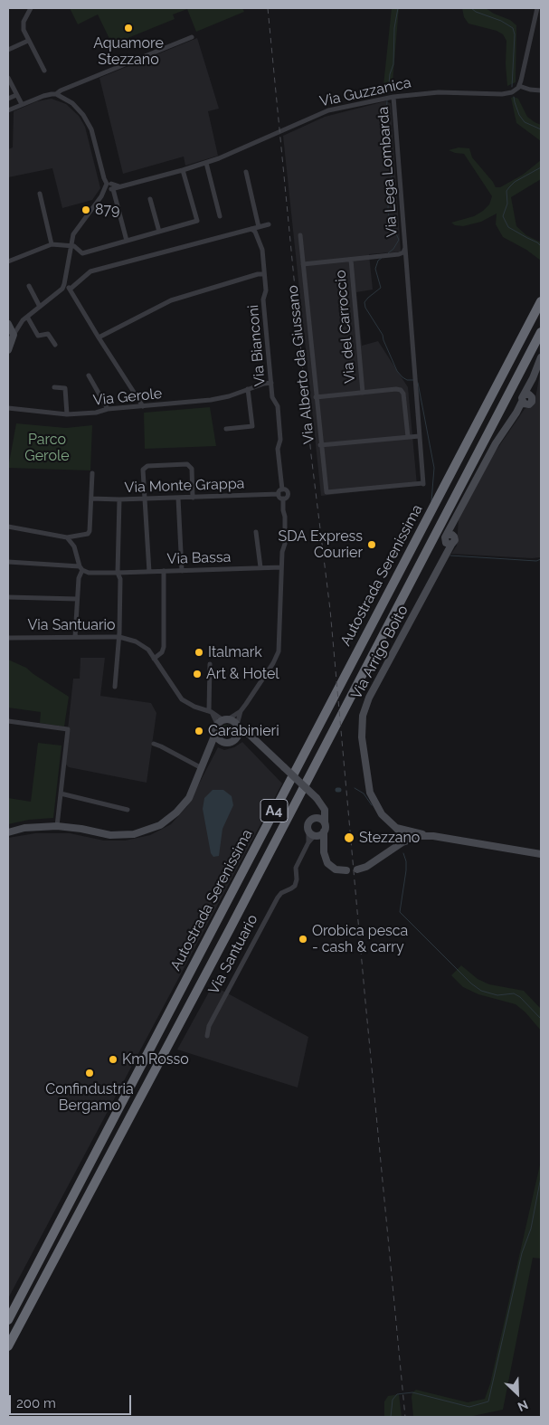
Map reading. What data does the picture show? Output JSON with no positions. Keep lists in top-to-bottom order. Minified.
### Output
{"streets":{"highway":["Autostrada Serenissima","A4"],"street":["Via Guzzanica","Via Lega Lombarda","Via del Carroccio","Via Bianconi","Via Alberto da Giussano","Via Gerole","Via Monte Grappa","Via Bassa","Via Santuario","Via Arrigo Boito"]},"crossings":[["Via Guzzanica","Via Lega Lombarda"],["Via Lega Lombarda","Via del Carroccio"],["Via Lega Lombarda","Via Alberto da Giussano"],["Via Bianconi","Via Gerole"],["Via Bianconi","Via Monte Grappa"],["Via Bianconi","Via Bassa"],["Via Bianconi","Via Santuario"]],"parks":["Parco Gerole"],"places":["Aquamore Stezzano","879","SDA Express Courier","Italmark","Art & Hotel","Carabinieri","Stezzano","Orobica pesca - cash & carry","Km Rosso","Confindustria Bergamo"],"scale_bar":"200 m","north":"bottom right"}
